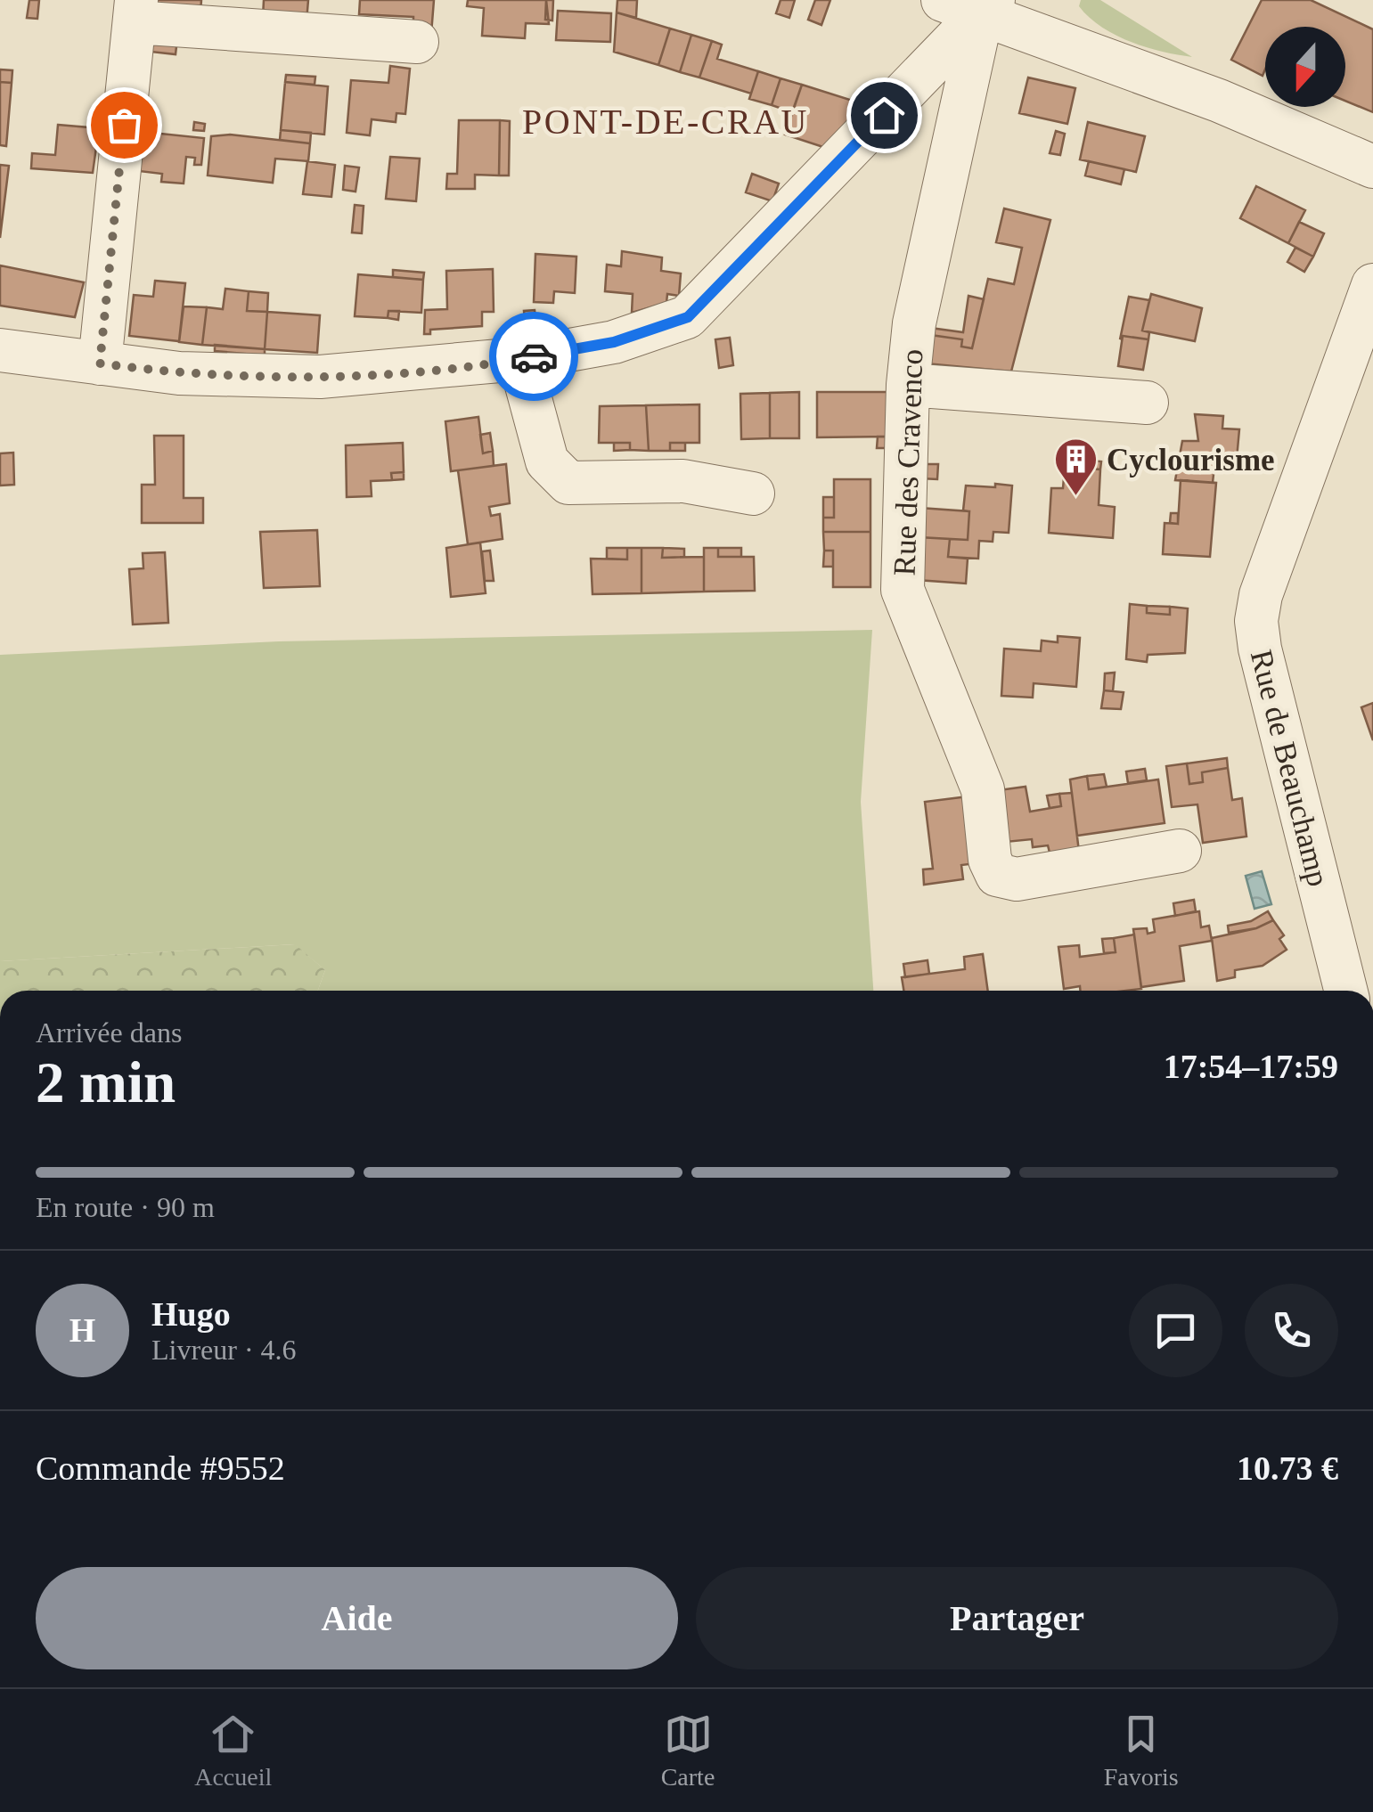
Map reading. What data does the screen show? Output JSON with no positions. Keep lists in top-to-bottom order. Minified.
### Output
{"streets":{"street":["Rue des Cravenco","Rue de Beauchamp"]},"districts":["PONT-DE-CRAU"],"places":{"building":["Cyclourisme"]},"north":"bottom","page":{"heading":["2 min","Arrivée dans","17:54–17:59"],"panel":["Hugo","Livreur · 4.6","Commande #9552","10.73 €"],"bar":"En route · 90 m","round":"H","buttons":["Aide","Partager"],"tabs":["Accueil","Carte","Favoris"]}}
